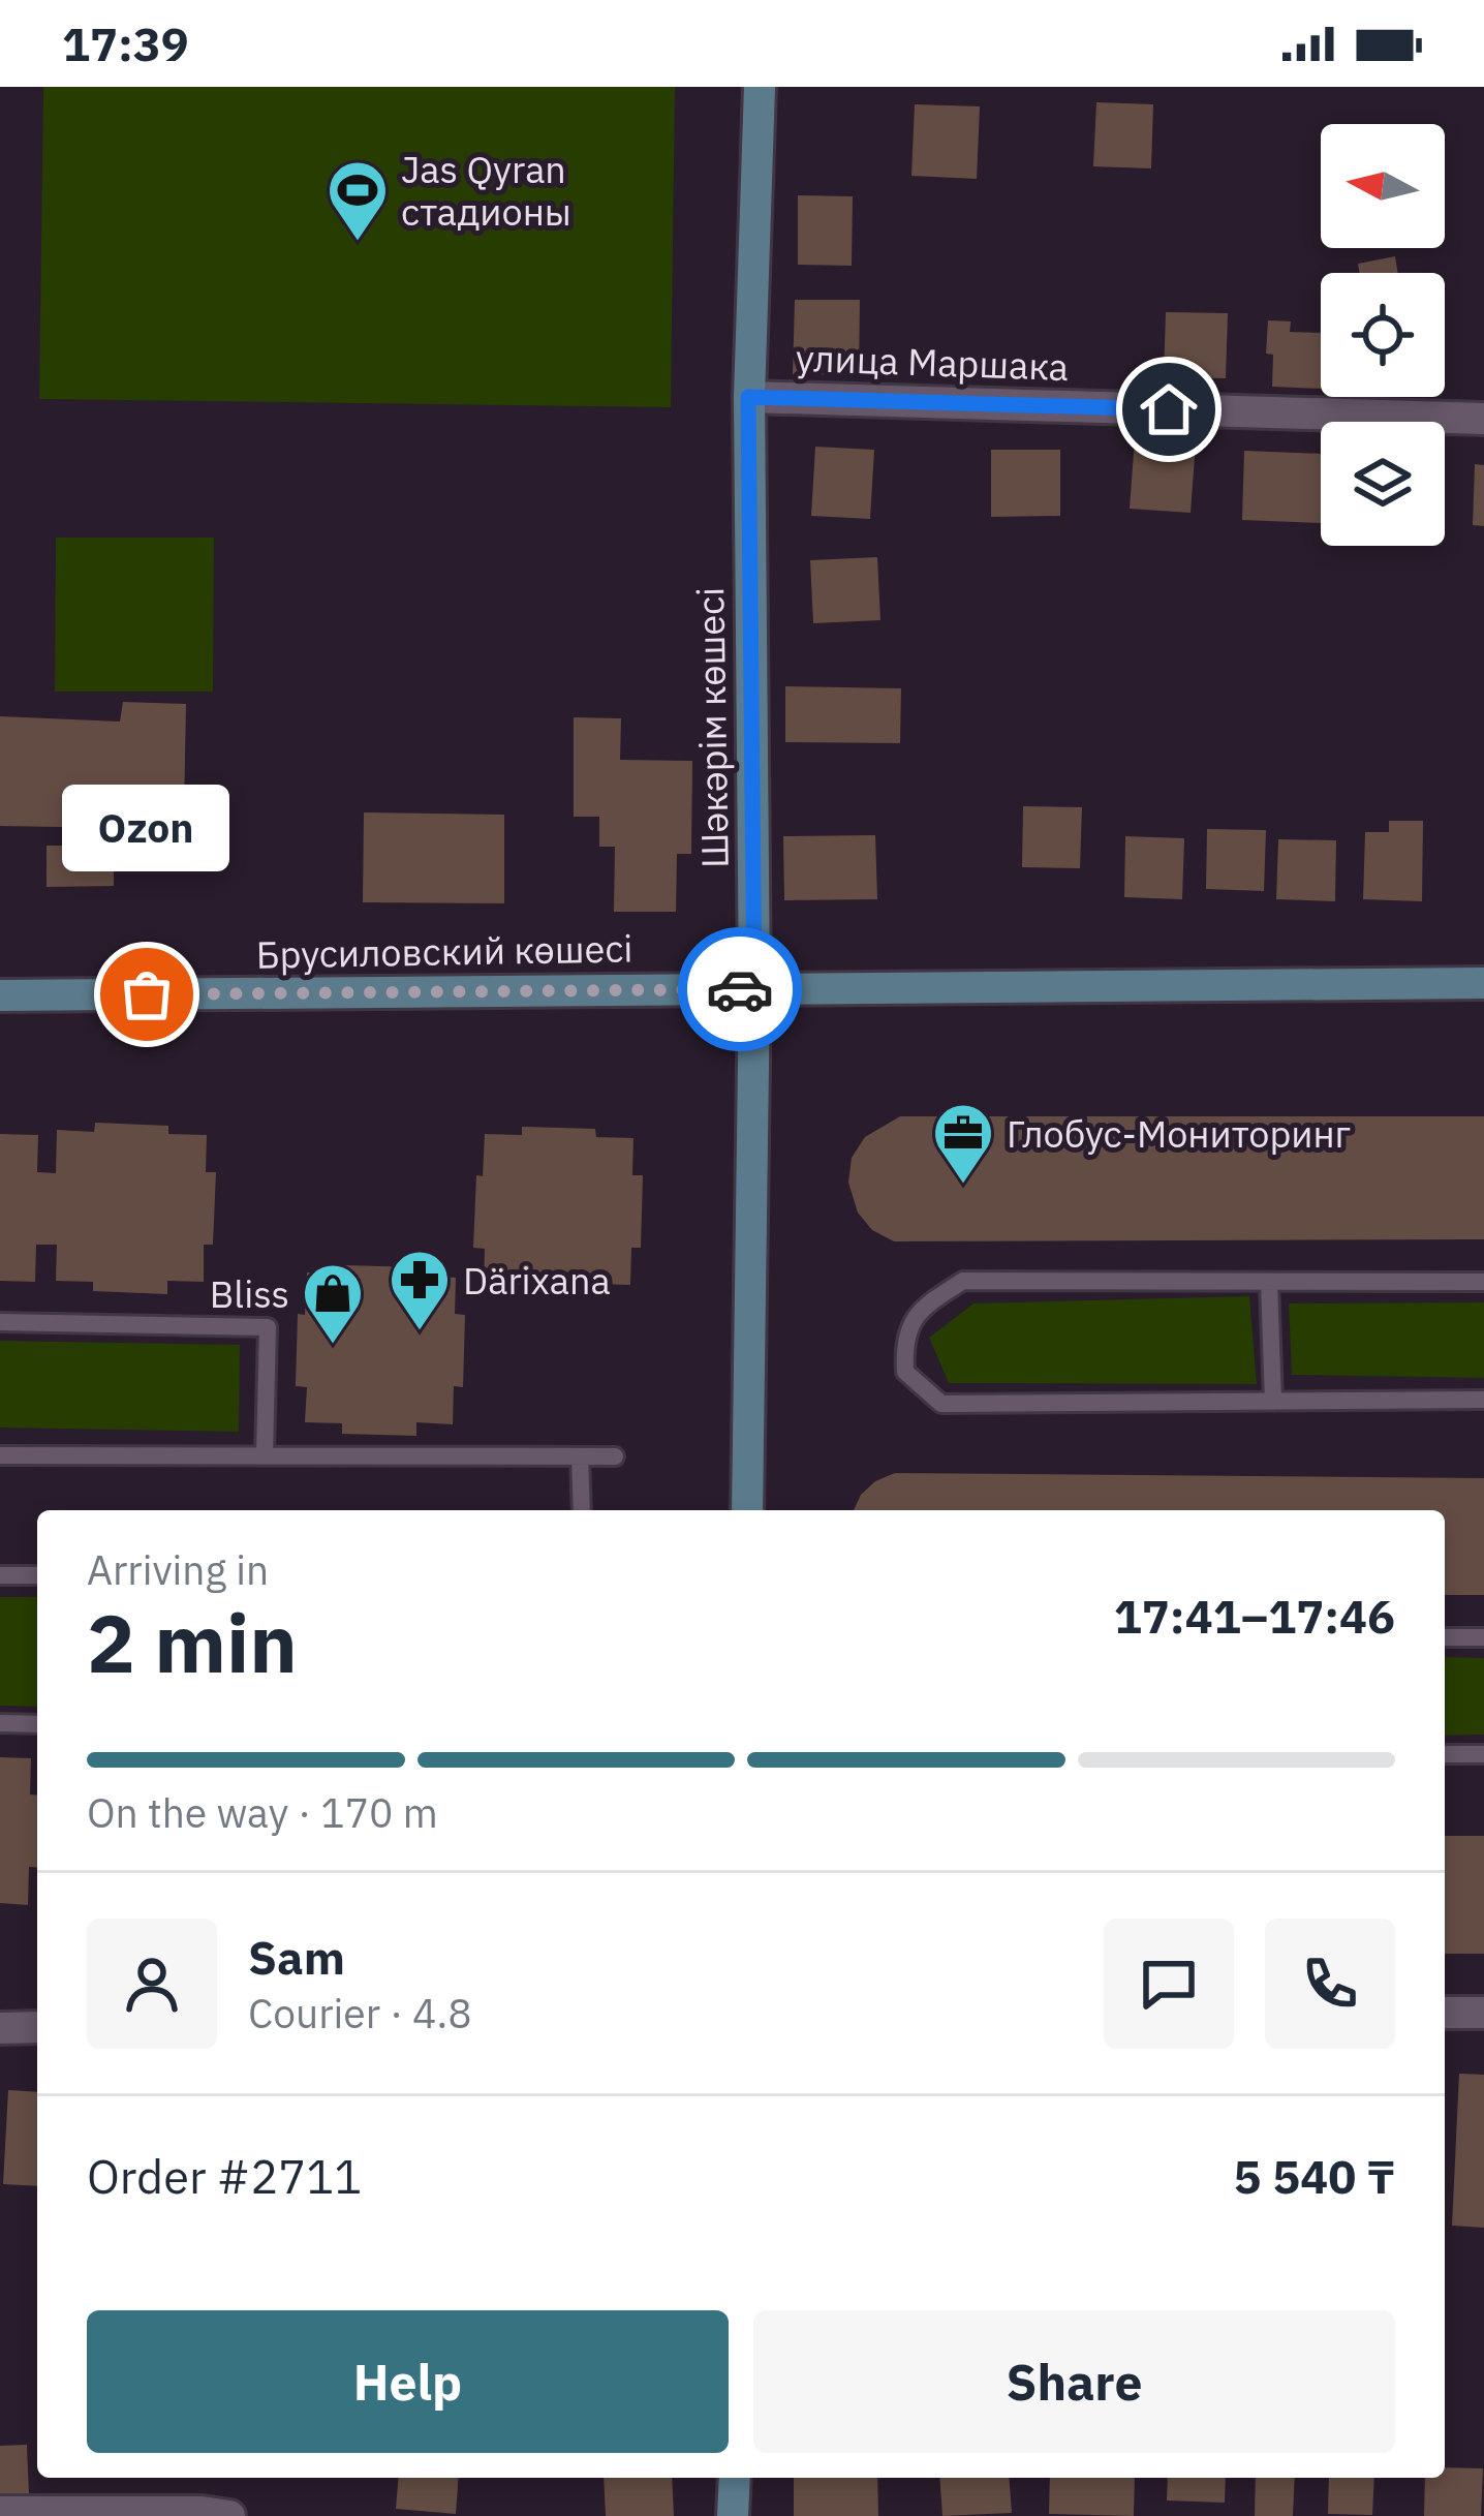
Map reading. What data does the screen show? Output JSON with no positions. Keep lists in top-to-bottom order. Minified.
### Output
{"streets":{"street":["улица Маршака","Шәкәрім көшесі","Брусиловский көшесі"]},"crossings":[["улица Маршака","Шәкәрім көшесі"],["Шәкәрім көшесі","Брусиловский көшесі"]],"places":{"sports":["Jas Qyran стадионы"],"other":["Ozon"],"office":["Глобус-Мониторинг"],"pharmacy":["Därixana"],"shop":["Bliss"]},"north":"left","page":{"status":"17:39","bubble":"Ozon","heading":["2 min","Arriving in","17:41–17:46"],"panel":["Sam","Courier · 4.8","Order #2711","5 540 ₸"],"bar":"On the way · 170 m","buttons":["Help","Share"]}}
